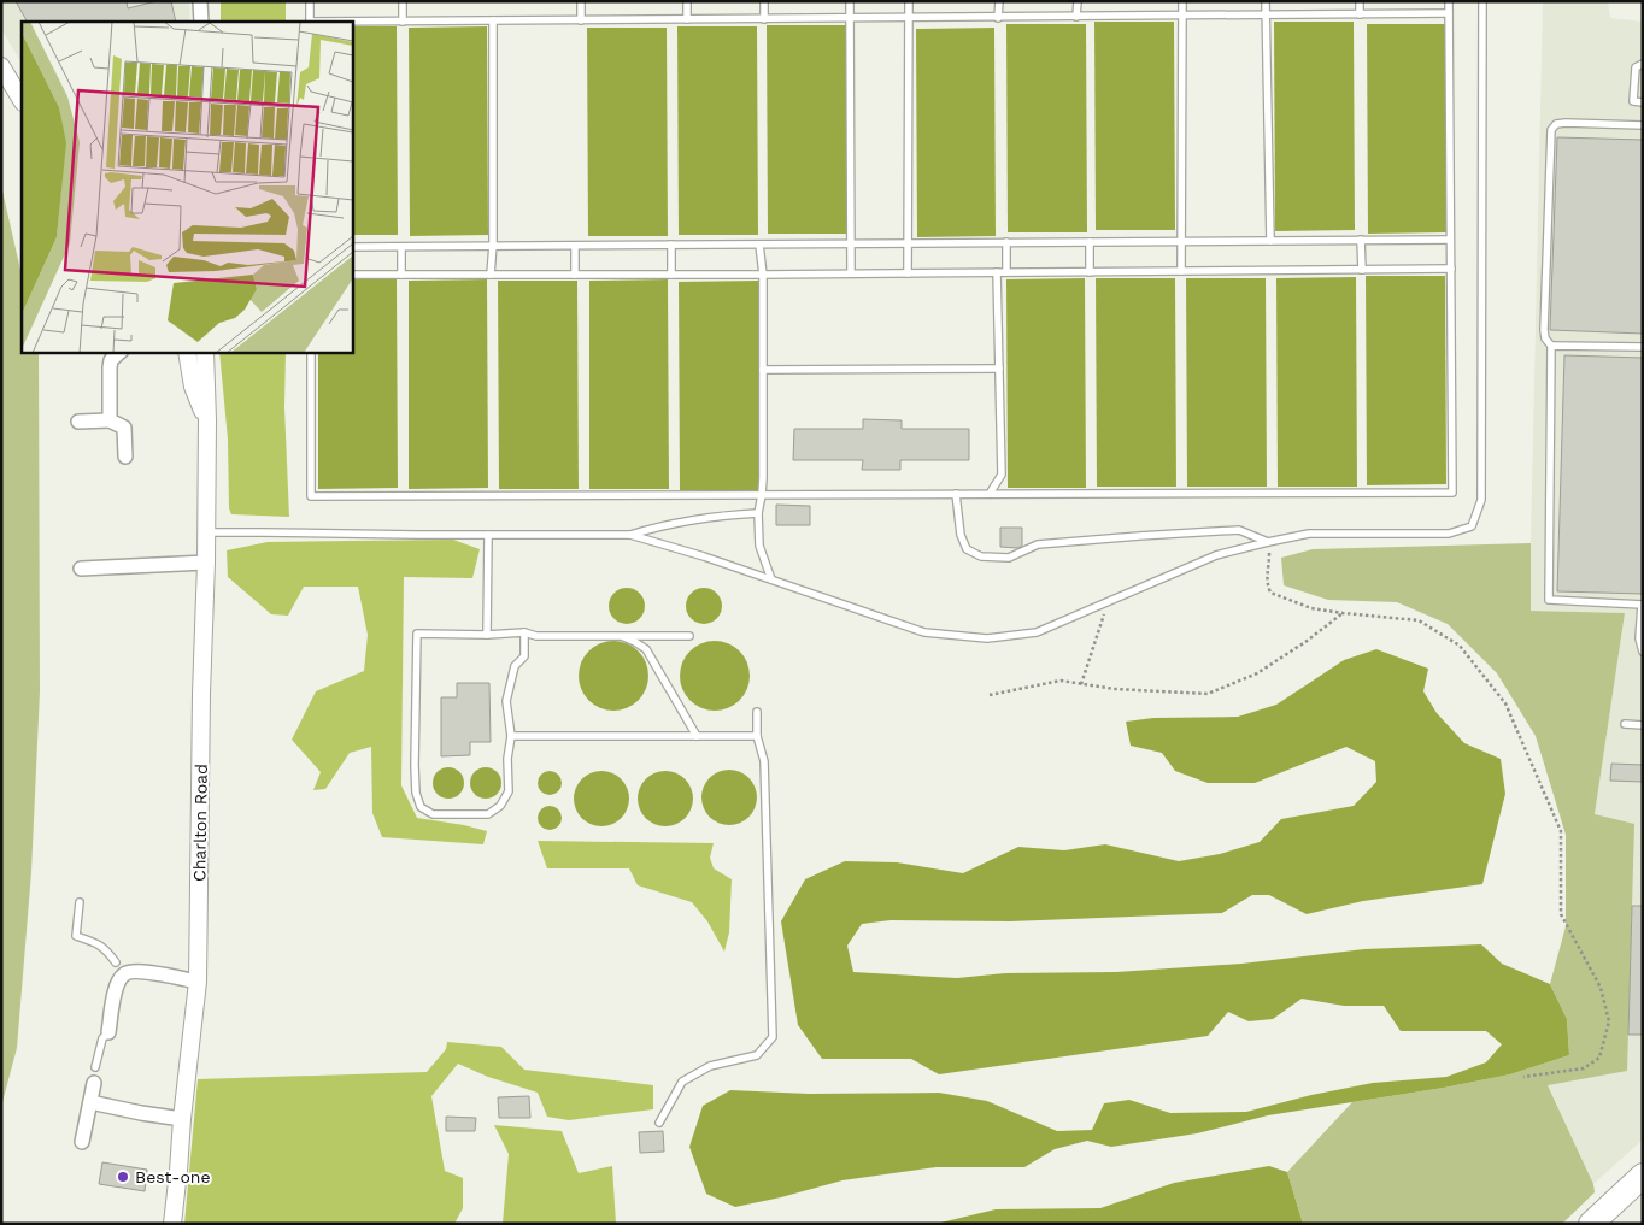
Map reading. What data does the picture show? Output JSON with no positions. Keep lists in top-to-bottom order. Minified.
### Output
{"streets":{"street":["Charlton Road"]},"places":["Best-one"]}
